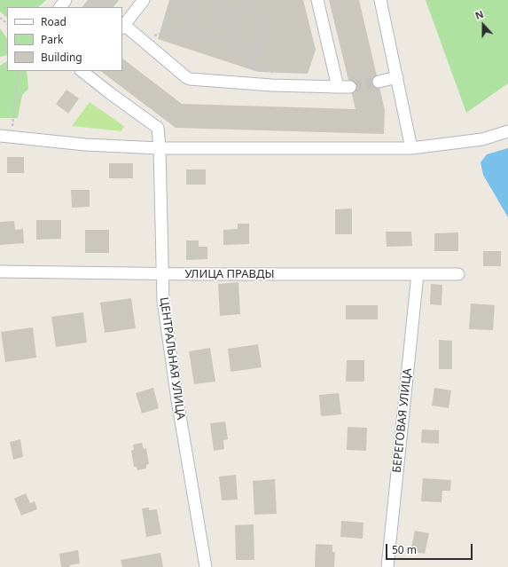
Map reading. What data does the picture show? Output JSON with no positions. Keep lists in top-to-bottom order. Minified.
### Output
{"streets":{"street":["УЛИЦА ПРАВДЫ","ЦЕНТРАЛЬНАЯ УЛИЦА","БЕРЕГОВАЯ УЛИЦА"]},"crossings":[["УЛИЦА ПРАВДЫ","ЦЕНТРАЛЬНАЯ УЛИЦА"],["УЛИЦА ПРАВДЫ","БЕРЕГОВАЯ УЛИЦА"]],"legend":["Road","Park","Building"],"scale_bar":"50 m","north":"top"}
